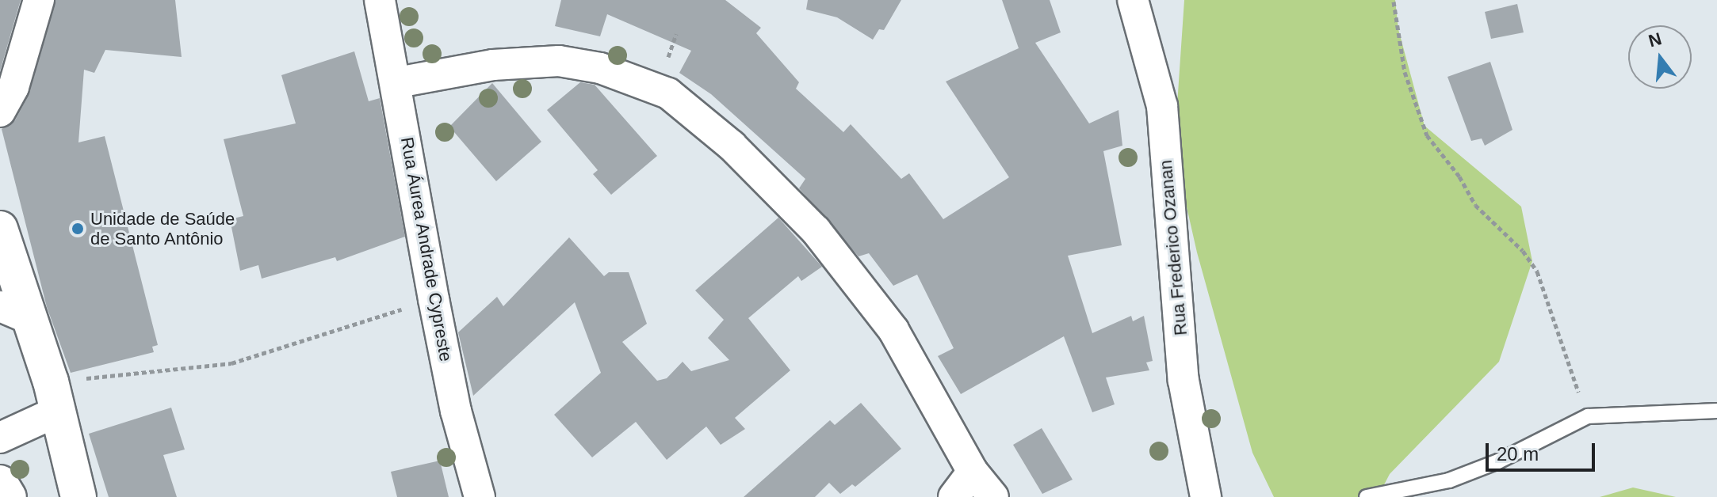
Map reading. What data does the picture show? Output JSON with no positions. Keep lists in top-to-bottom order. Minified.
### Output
{"streets":{"street":["Rua Frederico Ozanan","Rua Áurea Andrade Cypreste"]},"places":["Unidade de Saúde de Santo Antônio"],"scale_bar":"20 m","north":"top"}
